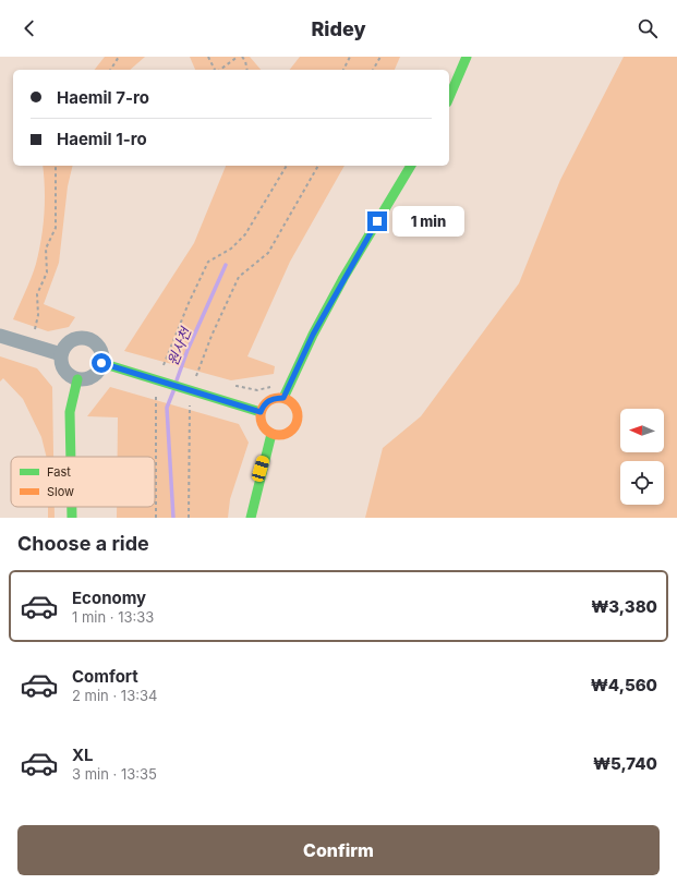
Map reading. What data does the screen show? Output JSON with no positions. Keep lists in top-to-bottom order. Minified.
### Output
{"water":["원사천"],"legend":["Fast","Slow"],"north":"left","page":{"header":"Ridey","banner":["Haemil 7-ro","Haemil 1-ro"],"bubble":"1 min","heading":"Choose a ride","list":[{"name":"Economy","note":"1 min · 13:33","value":"₩3,380"},{"name":"Comfort","note":"2 min · 13:34","value":"₩4,560"},{"name":"XL","note":"3 min · 13:35","value":"₩5,740"}],"buttons":"Confirm"}}
